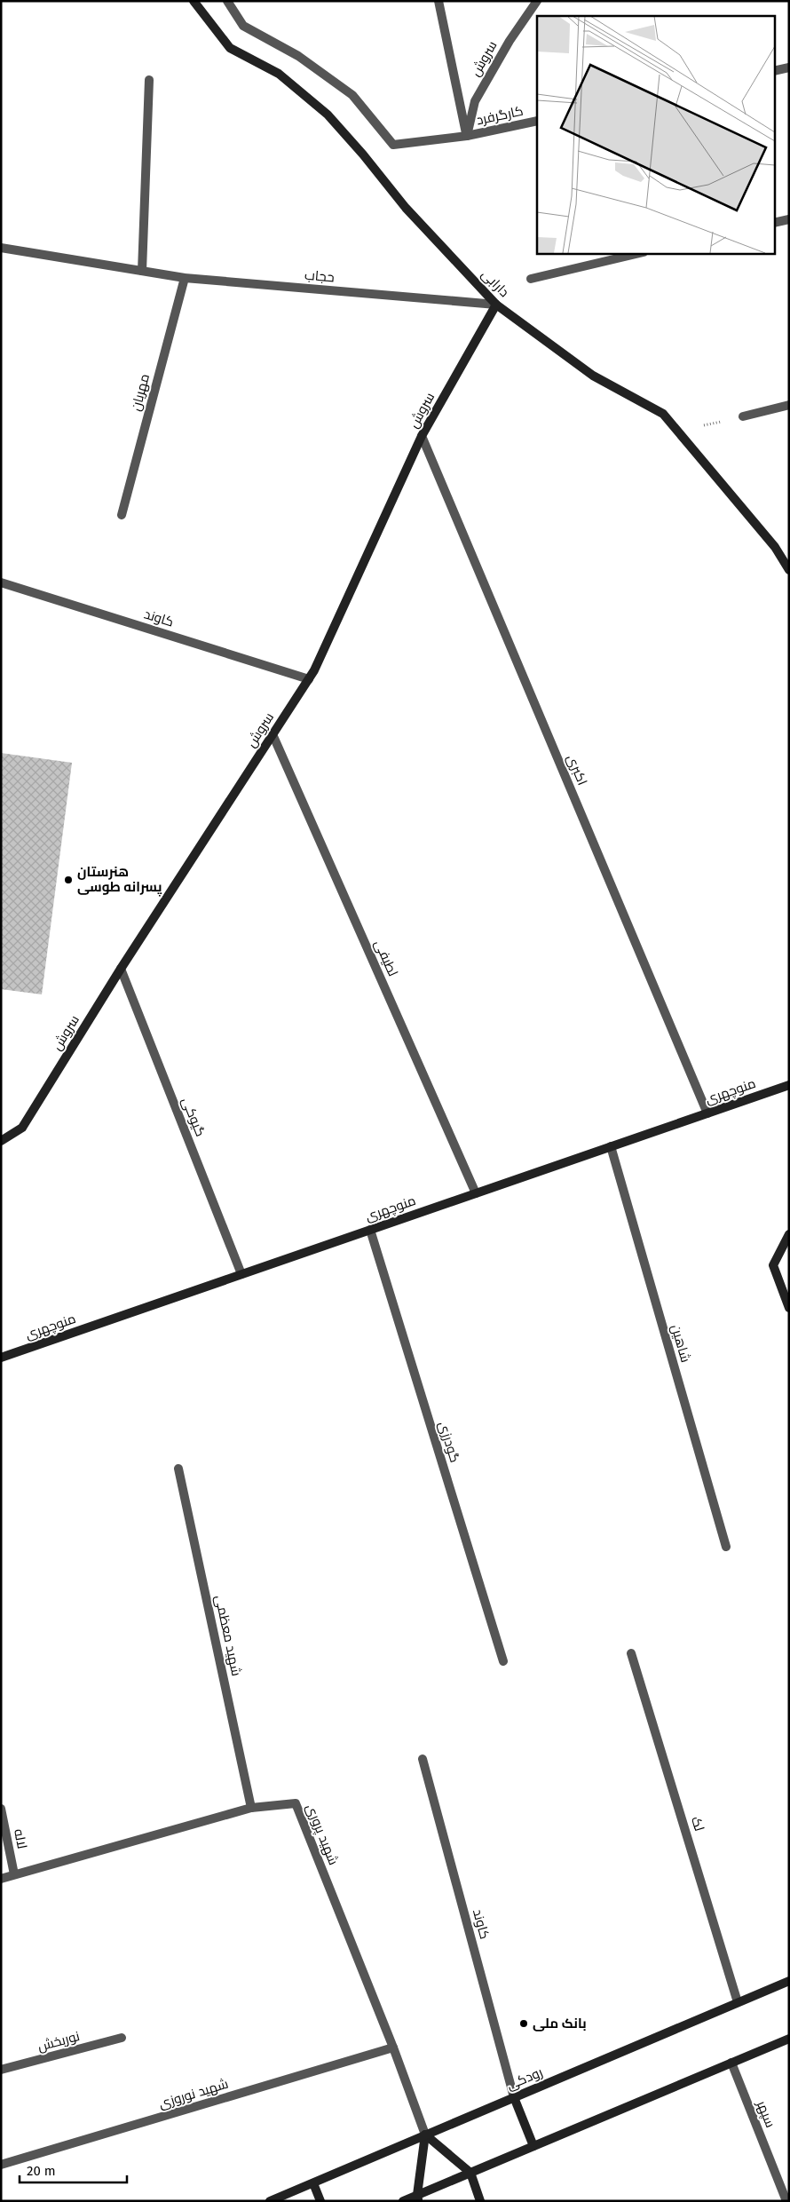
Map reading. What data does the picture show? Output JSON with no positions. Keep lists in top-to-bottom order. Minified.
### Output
{"streets":{"street":["سروش","کارگرفرد","حجاب","دارابی","مهربان","کاوند","اکبری","لطیفی","منوچهری","گیوکی","شاهین","گودرزی","شهید معظمی","لک","شهید پروری","لاله","نوربخش","رودکی","شهید نوروزی","سپهر"]},"crossings":[["سروش","کارگرفرد"],["سروش","حجاب"],["سروش","دارابی"],["سروش","کاوند"],["سروش","اکبری"],["سروش","لطیفی"],["سروش","گیوکی"],["حجاب","دارابی"],["حجاب","مهربان"],["کاوند","رودکی"],["اکبری","منوچهری"],["لطیفی","منوچهری"],["منوچهری","گیوکی"],["منوچهری","شاهین"],["منوچهری","گودرزی"],["شهید معظمی","شهید پروری"],["لک","رودکی"],["شهید پروری","لاله"],["شهید پروری","رودکی"],["شهید پروری","شهید نوروزی"]],"places":["هنرستان پسرانه طوسی","بانک ملی"],"scale_bar":"20 m"}
